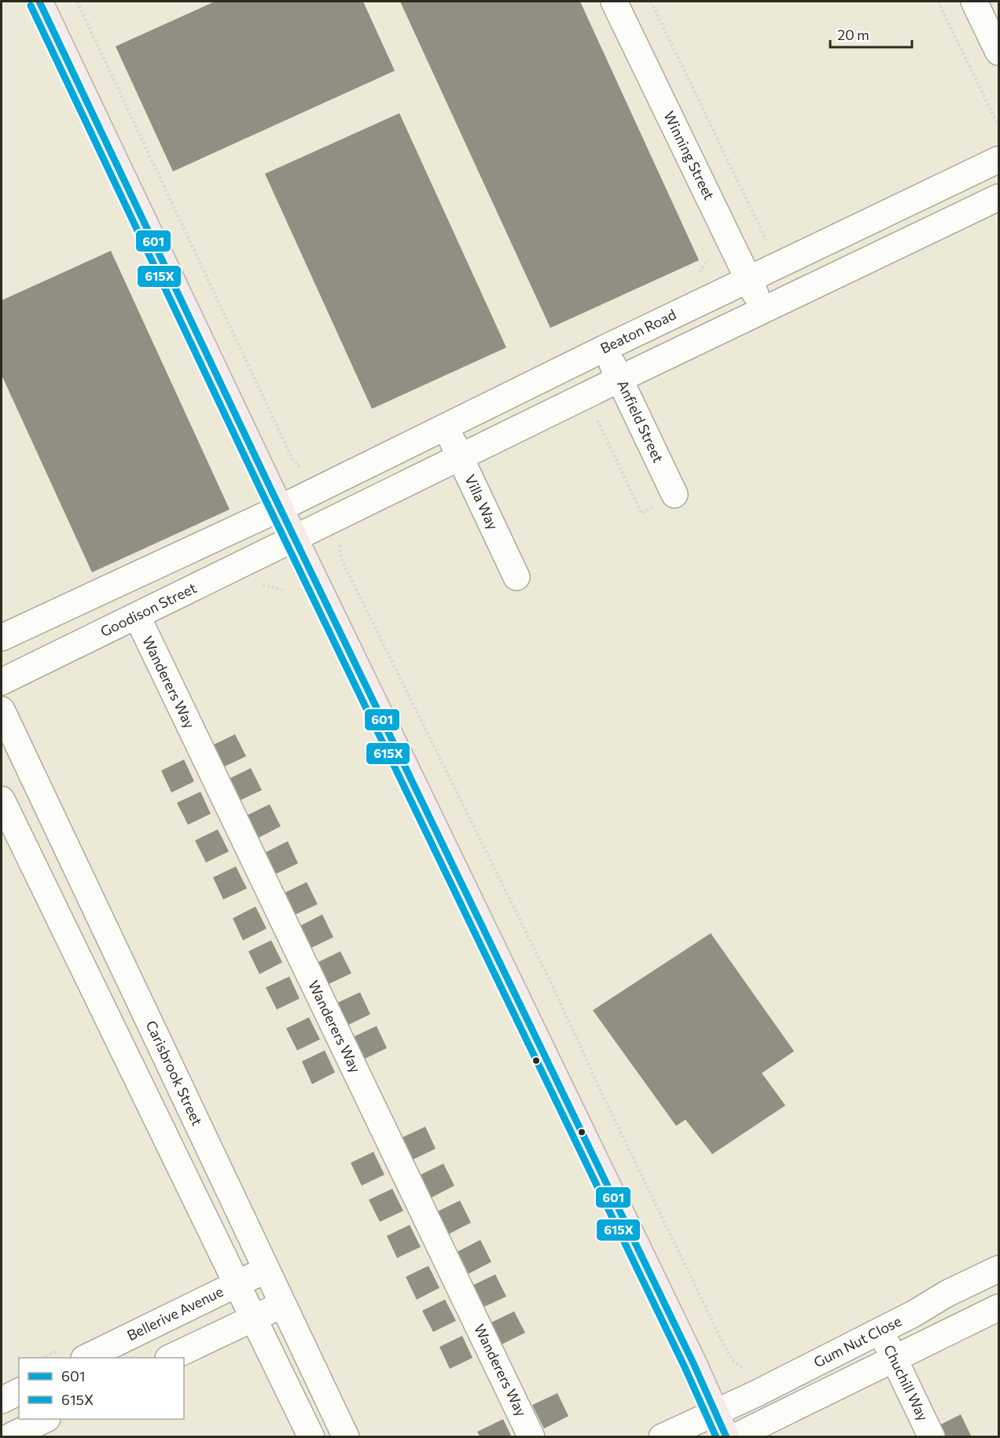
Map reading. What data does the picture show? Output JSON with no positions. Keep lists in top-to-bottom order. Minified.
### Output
{"streets":{"street":["Winning Street","Beaton Road","Anfield Street","Villa Way","Goodison Street","Wanderers Way","Carisbrook Street","Bellerive Avenue","Gum Nut Close","Chuchill Way"]},"crossings":[["Winning Street","Beaton Road"],["Beaton Road","Anfield Street"],["Beaton Road","Villa Way"],["Goodison Street","Wanderers Way"],["Carisbrook Street","Bellerive Avenue"],["Gum Nut Close","Chuchill Way"]],"lines":["transit line 601","transit line 615X"],"legend":["601","615X"],"scale_bar":"20 m"}
